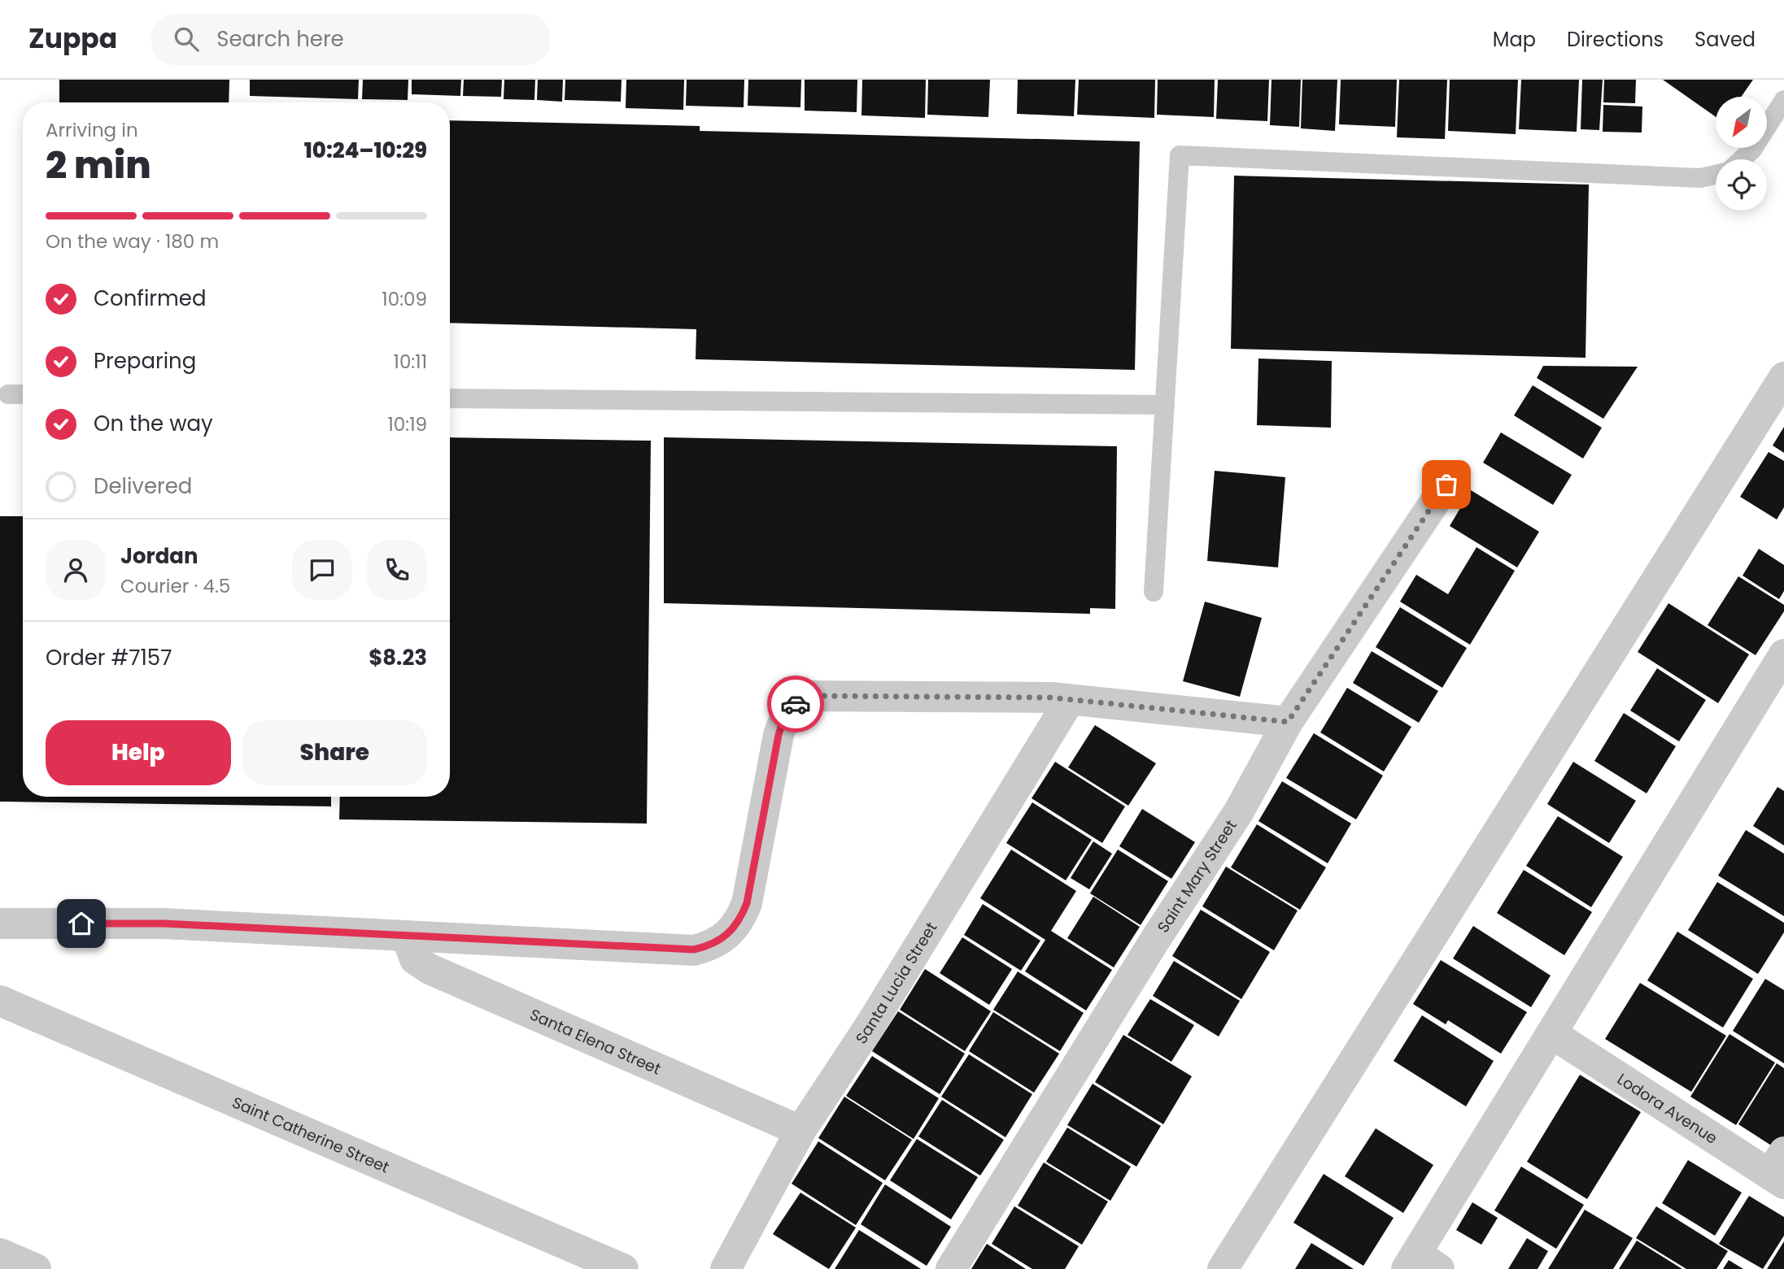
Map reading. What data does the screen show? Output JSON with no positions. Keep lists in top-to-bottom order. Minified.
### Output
{"streets":{"street":["Saint Mary Street","Santa Lucia Street","Santa Elena Street","Lodora Avenue","Saint Catherine Street"]},"crossings":[["Santa Lucia Street","Santa Elena Street"]],"north":"bottom left","page":{"header":"Zuppa","search":"Search here","nav":["Map","Directions","Saved"],"heading":["2 min","Arriving in","10:24–10:29"],"panel":["Jordan","Courier · 4.5","Order #7157","$8.23"],"bar":"On the way · 180 m","list":[["Confirmed","10:09"],["Preparing","10:11"],["On the way","10:19"],"Delivered"],"buttons":["Help","Share"]}}
